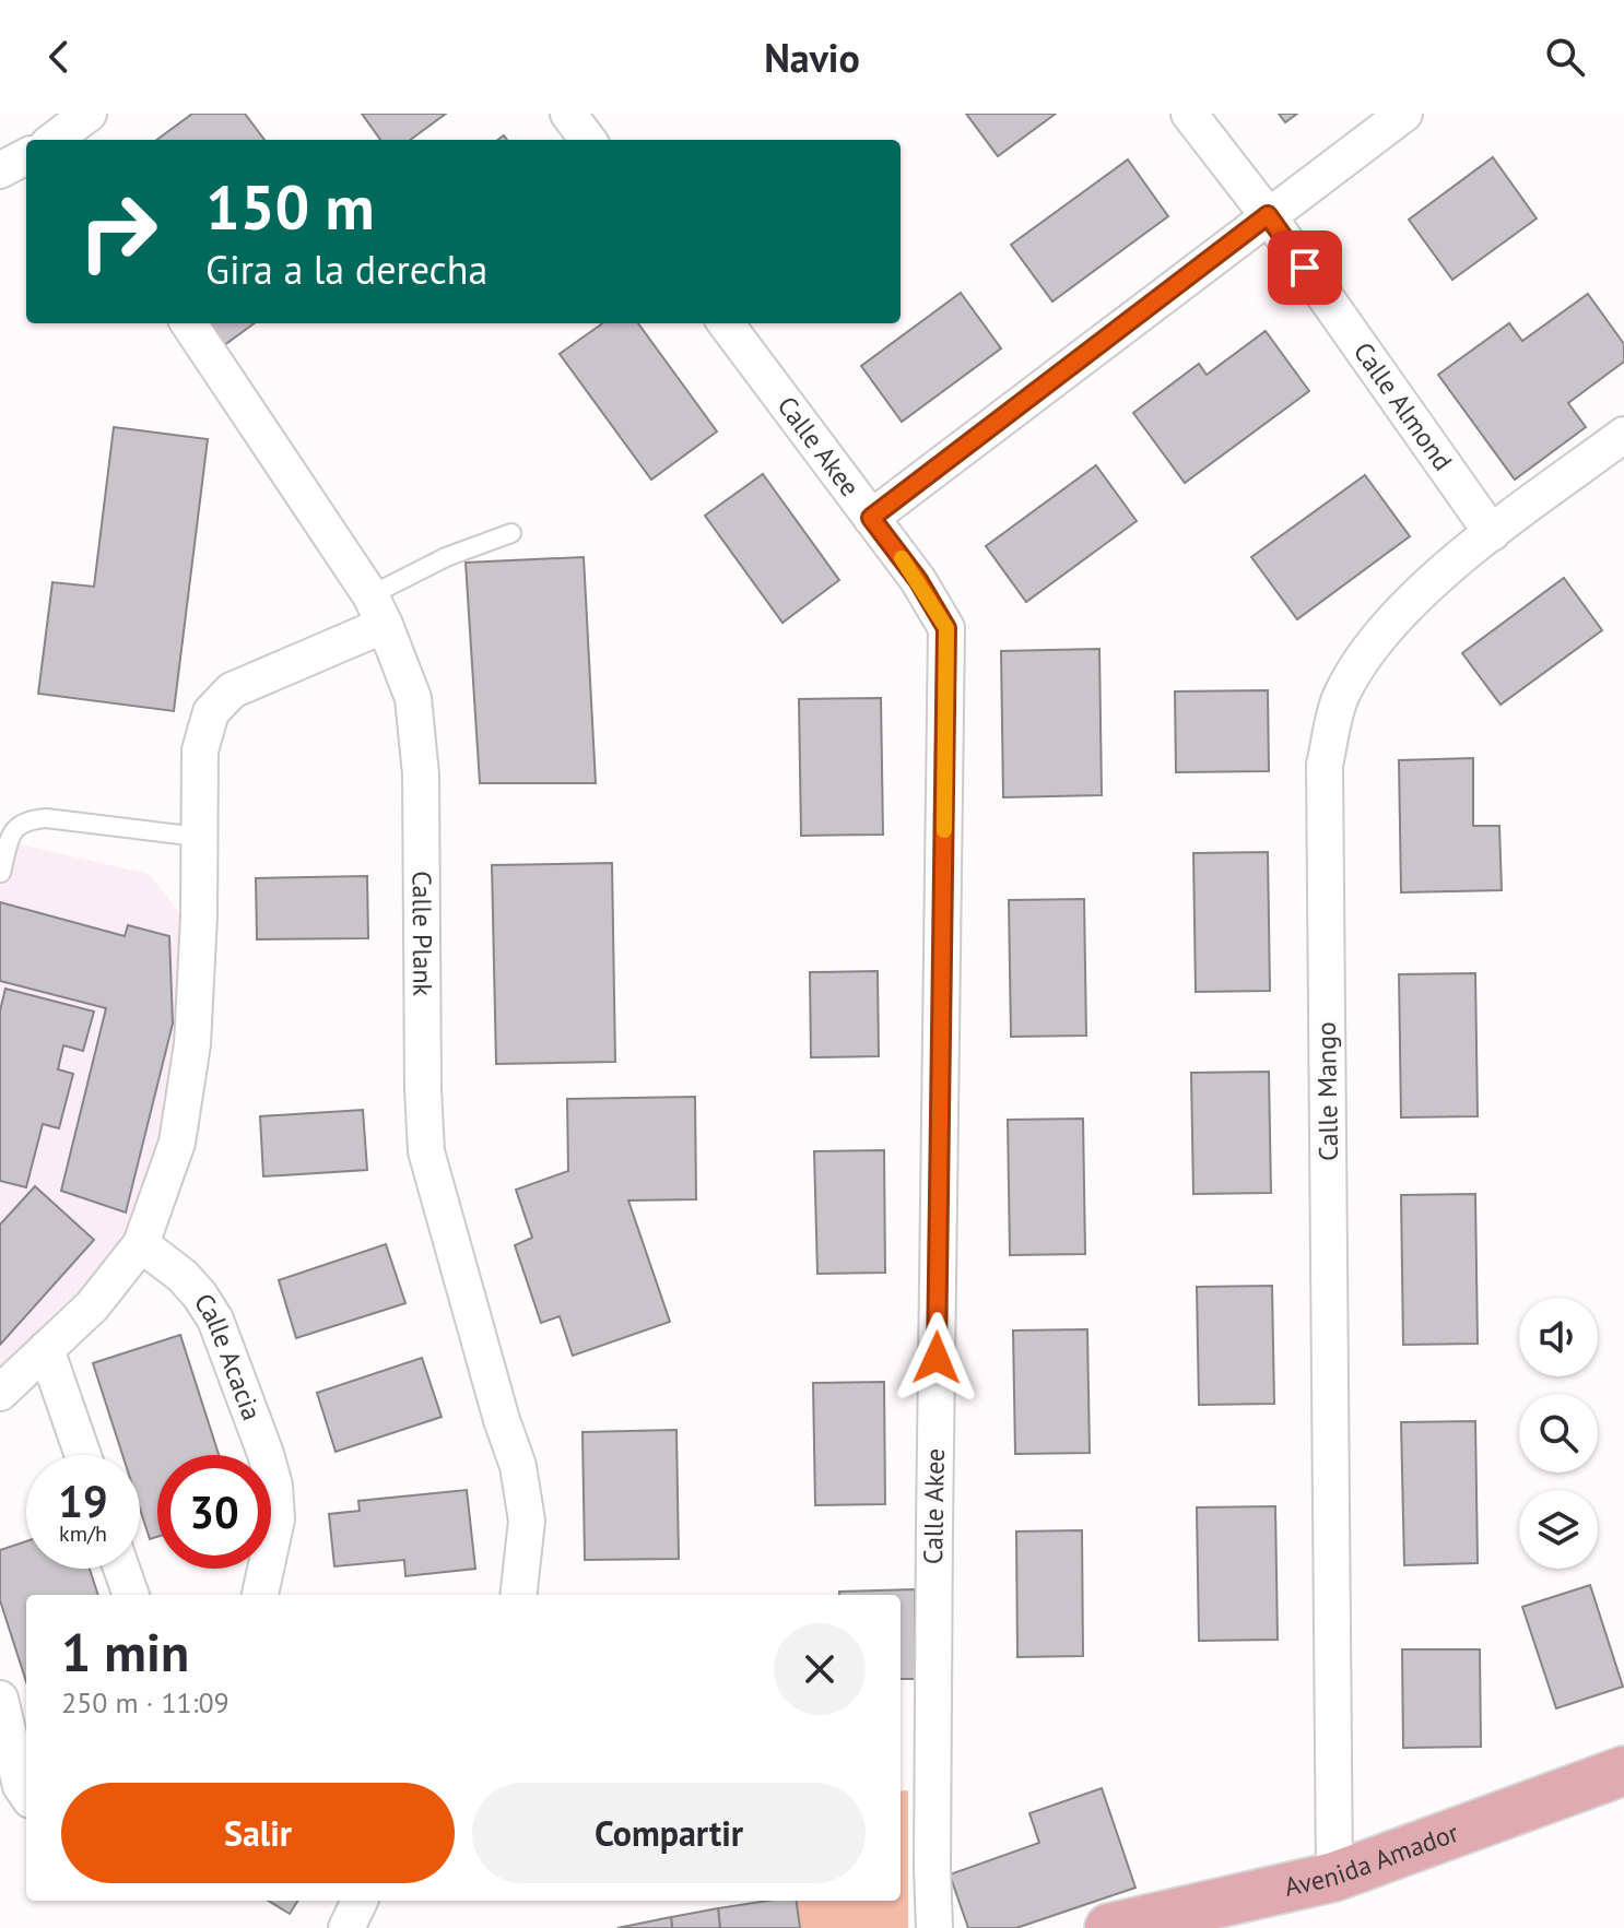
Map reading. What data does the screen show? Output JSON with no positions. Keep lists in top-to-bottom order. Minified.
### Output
{"streets":{"main road":["Avenida Amador"],"street":["Calle Almond","Calle Akee","Calle Plank","Calle Mango","Calle Acacia"]},"crossings":[["Calle Almond","Calle Mango"],["Calle Mango","Avenida Amador"]],"page":{"header":"Navio","turn":["150 m","Gira a la derecha"],"speed":"19 km/h","limit":"30","heading":["1 min","250 m · 11:09"],"buttons":["Salir","Compartir"]}}
